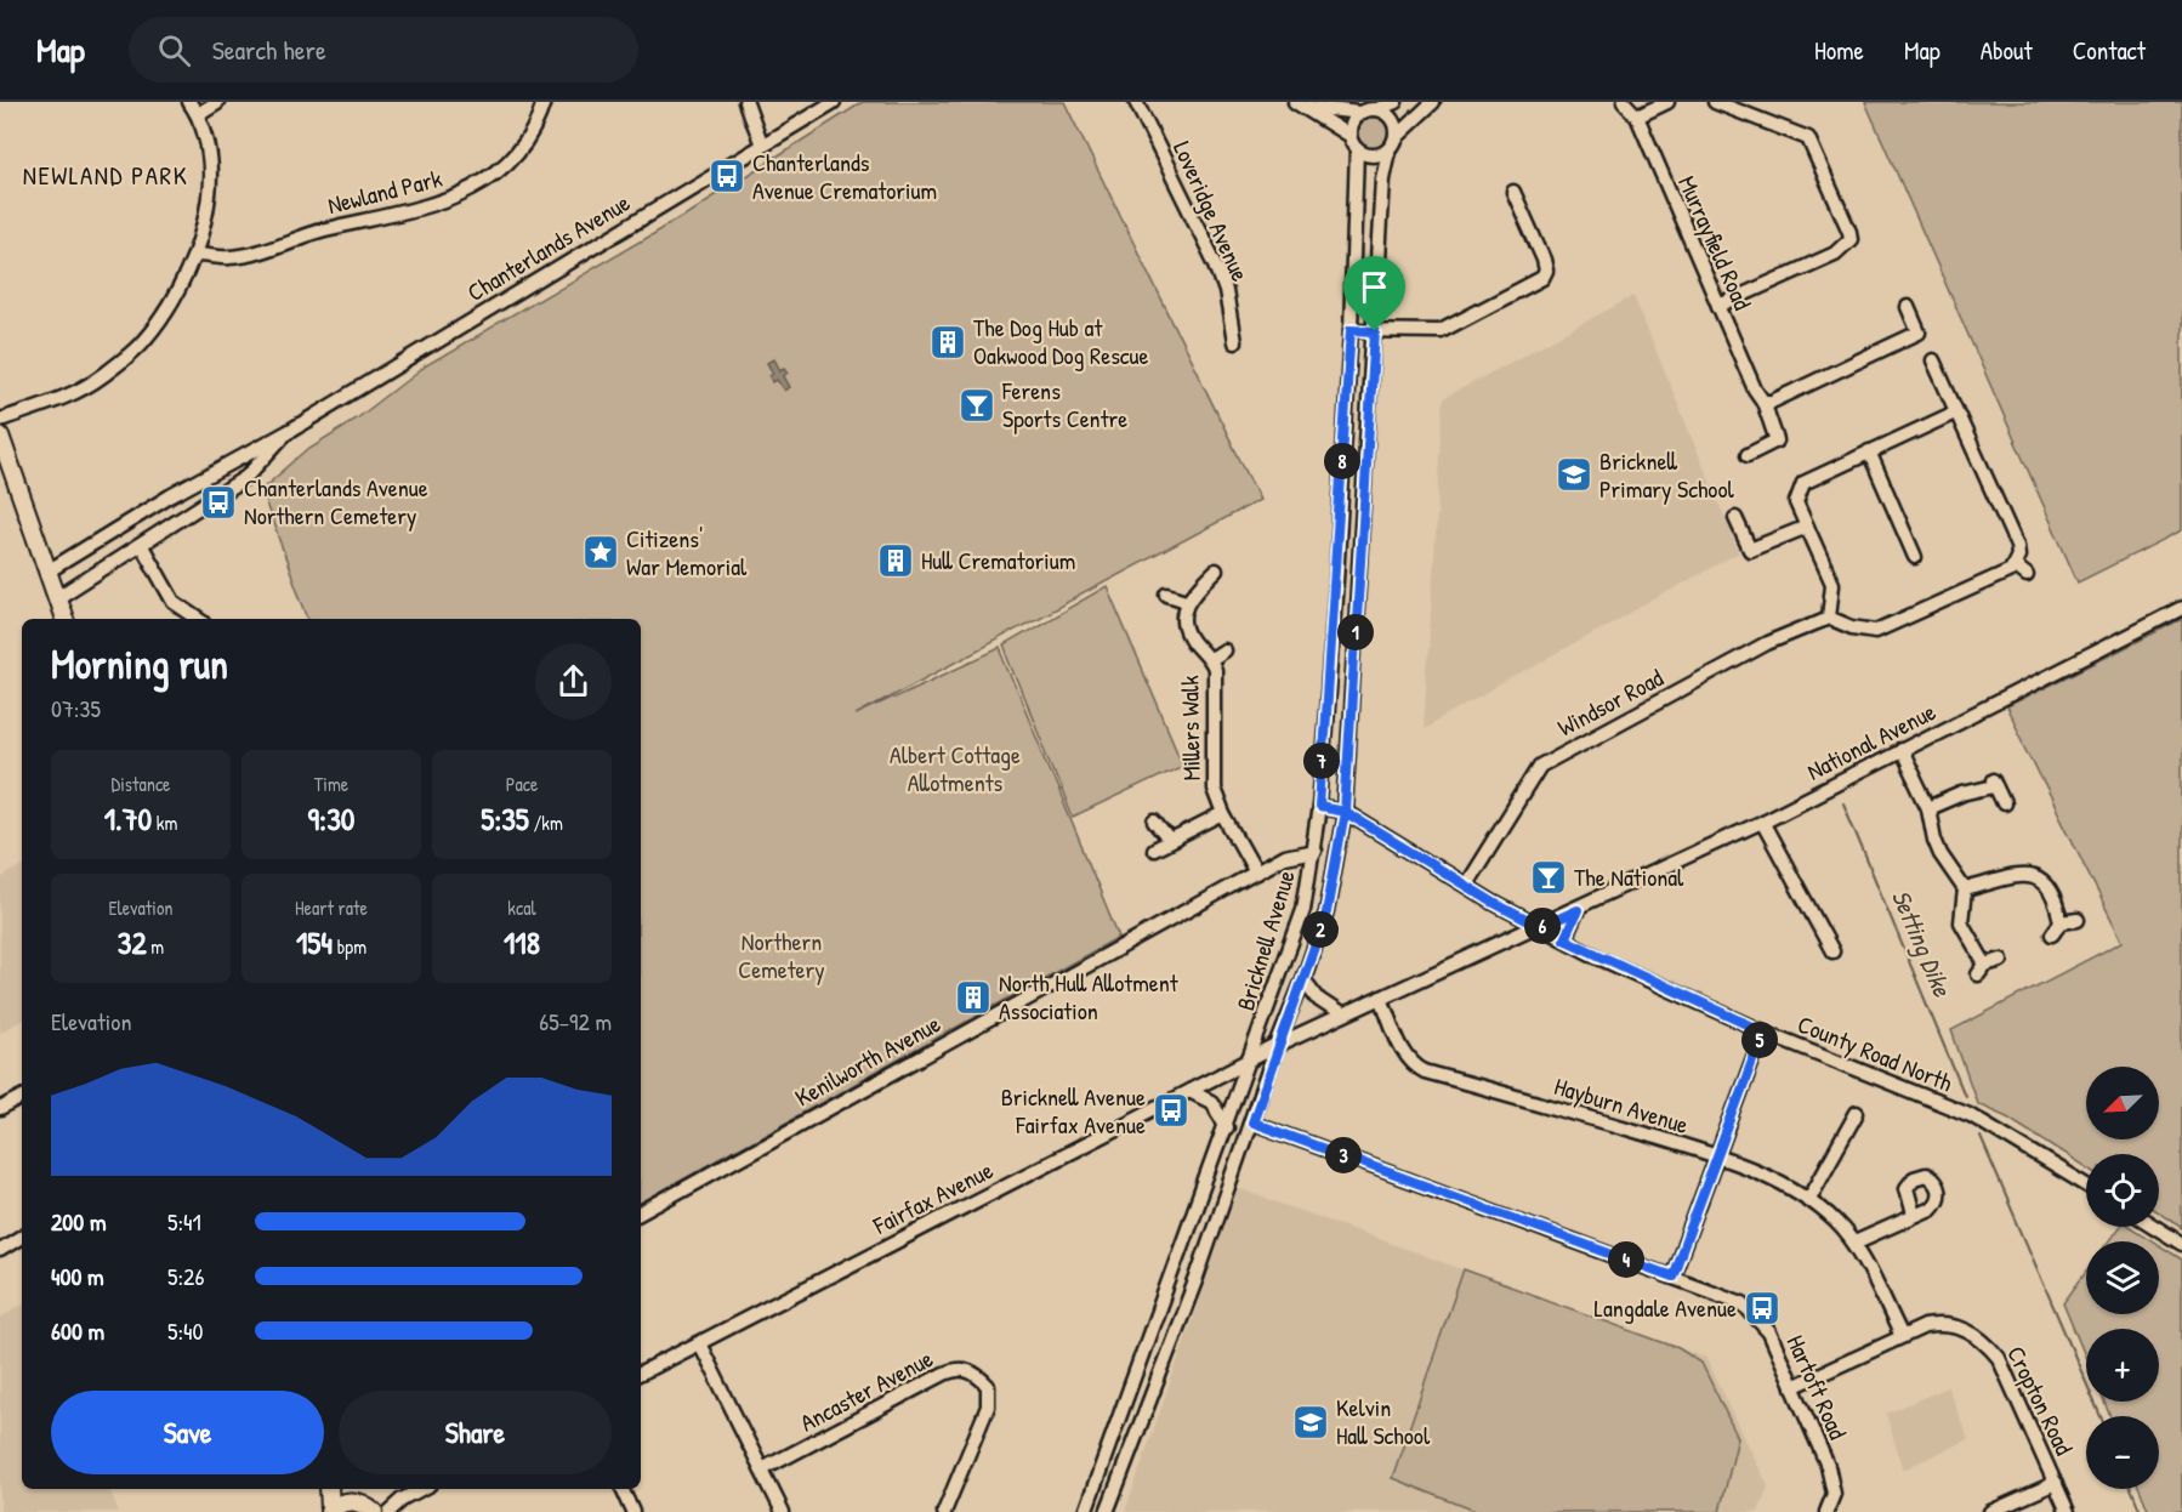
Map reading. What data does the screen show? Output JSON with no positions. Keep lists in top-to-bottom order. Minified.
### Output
{"streets":{"street":["Newland Park","Loveridge Avenue","Murrayfield Road","Chanterlands Avenue","Windsor Road","Millers Walk","National Avenue","Bricknell Avenue","County Road North","Kenilworth Avenue","Hayburn Avenue","Fairfax Avenue","Hartoft Road","Ancaster Avenue","Cropton Road"]},"crossings":[["Windsor Road","County Road North"],["Millers Walk","Kenilworth Avenue"],["National Avenue","Bricknell Avenue"],["National Avenue","County Road North"],["National Avenue","Hayburn Avenue"],["National Avenue","Fairfax Avenue"],["Bricknell Avenue","County Road North"],["Bricknell Avenue","Kenilworth Avenue"],["Bricknell Avenue","Fairfax Avenue"],["Bricknell Avenue","Hartoft Road"],["Hayburn Avenue","Cropton Road"],["Hartoft Road","Cropton Road"]],"districts":["NEWLAND PARK"],"water":["Setting Dike"],"parks":["Albert Cottage Allotments","Northern Cemetery"],"places":{"bus stop":["Chanterlands Avenue Crematorium","Chanterlands Avenue Northern Cemetery","Bricknell Avenue Fairfax Avenue","Langdale Avenue"],"building":["The Dog Hub at Oakwood Dog Rescue","Hull Crematorium","North Hull Allotment Association"],"bar":["Ferens Sports Centre","The National"],"school or university":["Bricknell Primary School","Kelvin Hall School"],"place":["Citizens' War Memorial"]},"north":"bottom left","page":{"header":"Map","search":"Search here","nav":["Home","Map","About","Contact"],"pins":["8","1","7","6","2","5","3","4"],"heading":["Morning run","07:35"],"stats":[["Distance","1.70 km"],["Time","9:30"],["Pace","5:35 /km"],["Elevation","32 m"],["Heart rate","154 bpm"],["kcal","118"]],"chart":["Elevation","65–92 m"],"map_buttons":["+","−"],"list":[{"name":"200 m","note":"5:41"},{"name":"400 m","note":"5:26"},{"name":"600 m","note":"5:40"}],"buttons":["Save","Share"]}}
